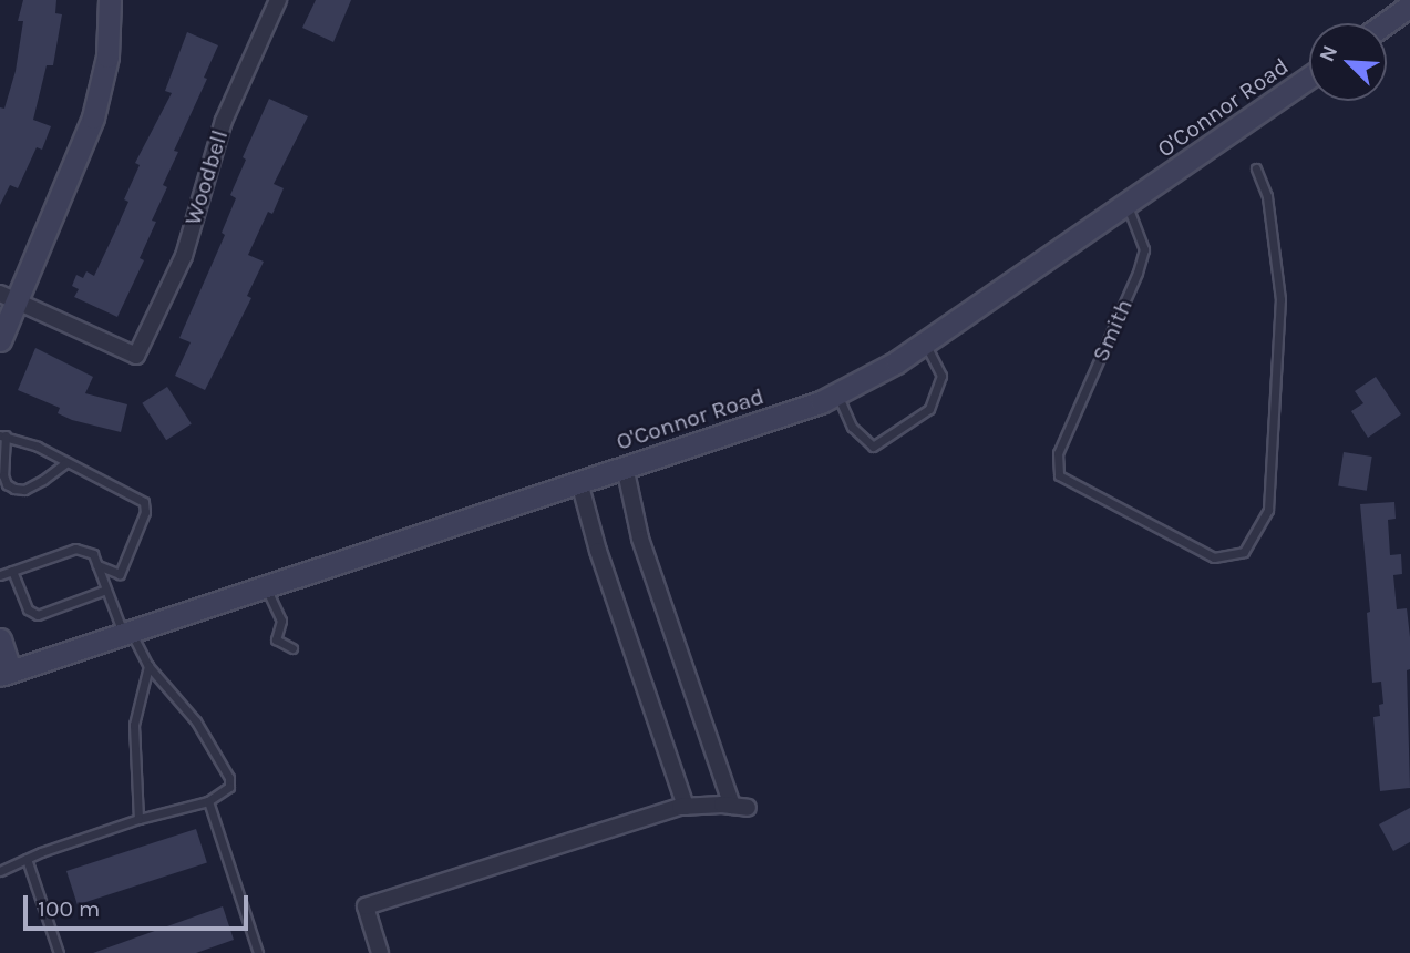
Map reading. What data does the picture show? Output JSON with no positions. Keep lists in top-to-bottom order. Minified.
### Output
{"streets":{"main road":["O'Connor Road"],"street":["Woodbell"],"lane":["Smith"]},"crossings":[["O'Connor Road","Smith"]],"scale_bar":"100 m","north":"top left"}
